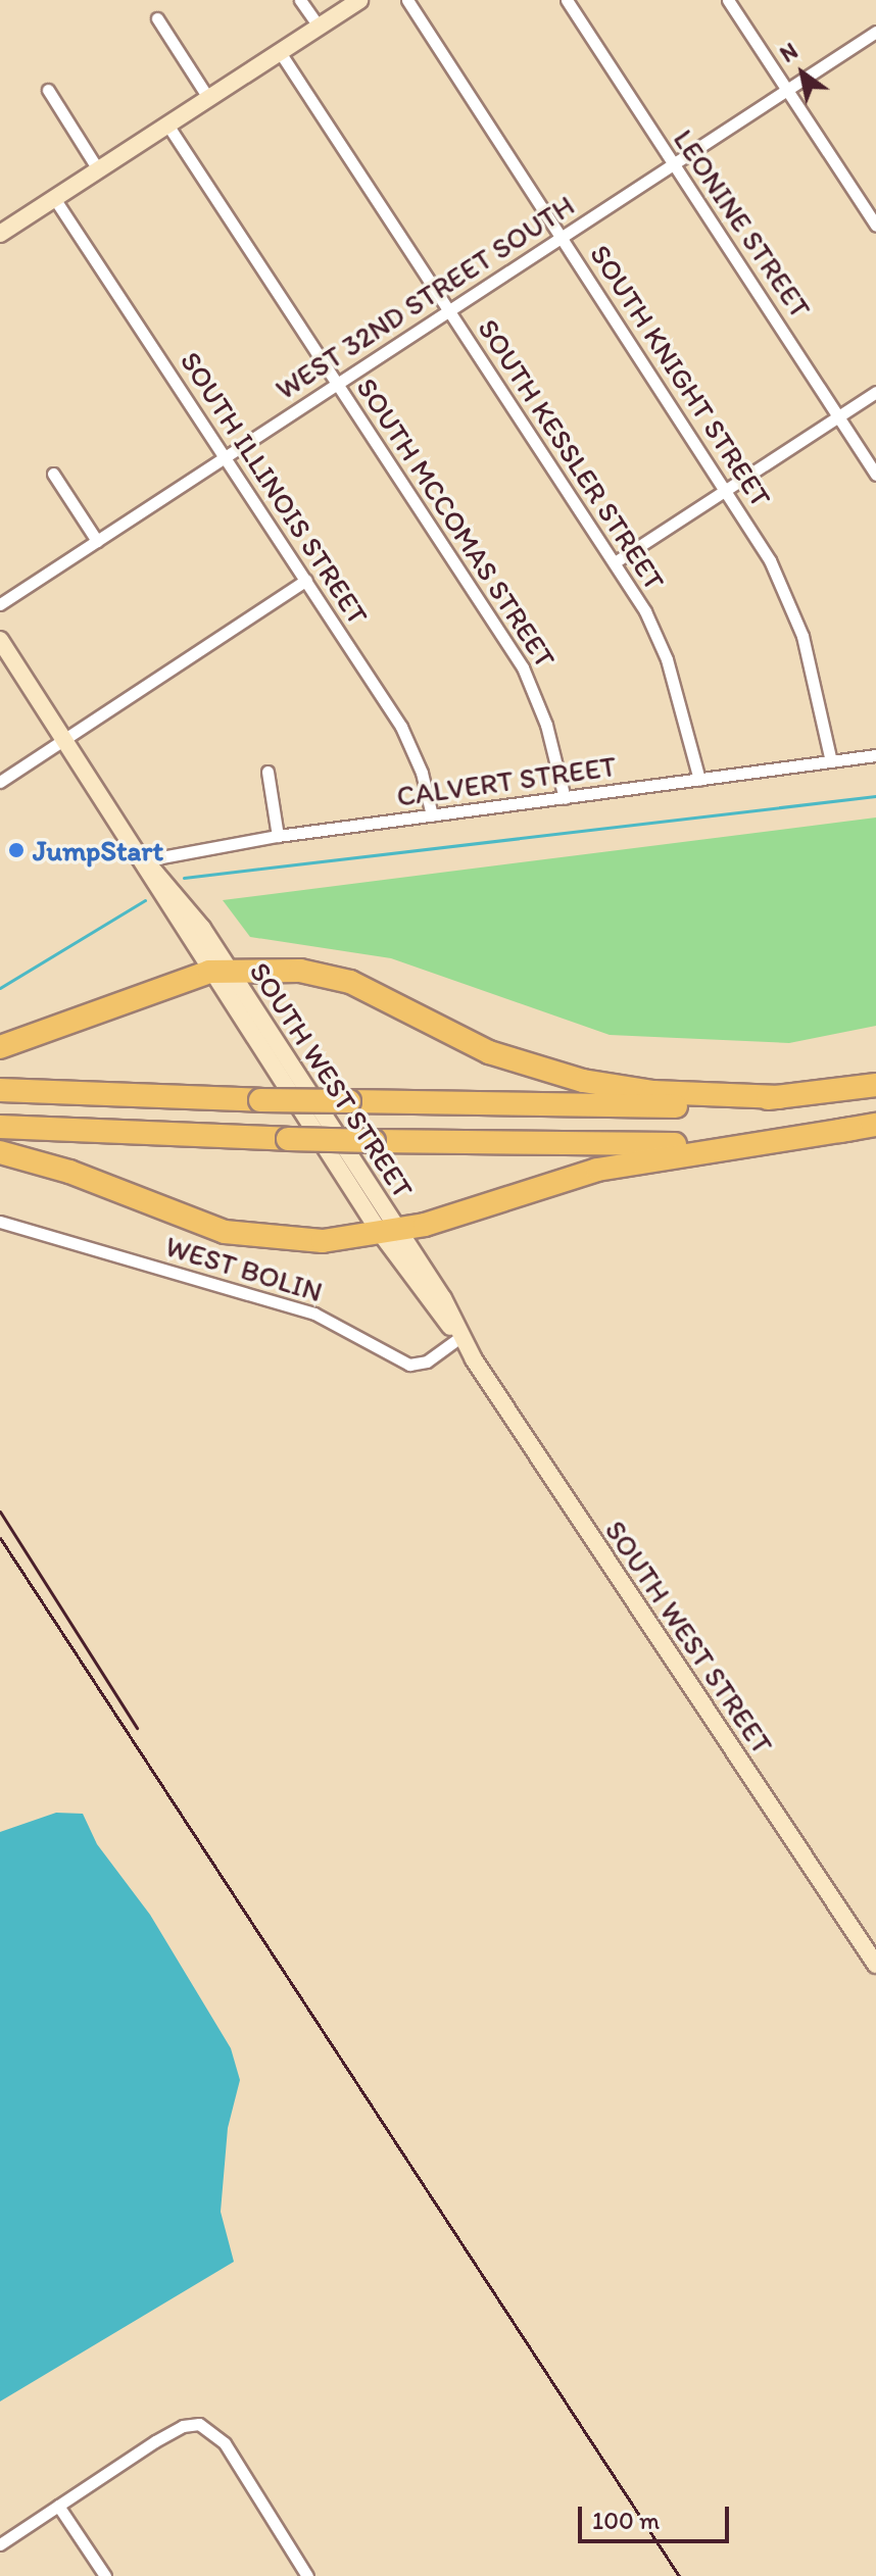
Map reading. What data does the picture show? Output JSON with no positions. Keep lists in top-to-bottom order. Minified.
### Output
{"streets":{"street":["LEONINE STREET","WEST 32ND STREET SOUTH","SOUTH KNIGHT STREET","SOUTH KESSLER STREET","SOUTH ILLINOIS STREET","SOUTH MCCOMAS STREET","CALVERT STREET","SOUTH WEST STREET","WEST BOLIN"]},"crossings":[["LEONINE STREET","WEST 32ND STREET SOUTH"],["WEST 32ND STREET SOUTH","SOUTH KNIGHT STREET"],["WEST 32ND STREET SOUTH","SOUTH KESSLER STREET"],["WEST 32ND STREET SOUTH","SOUTH ILLINOIS STREET"],["WEST 32ND STREET SOUTH","SOUTH MCCOMAS STREET"],["SOUTH KNIGHT STREET","CALVERT STREET"],["SOUTH KESSLER STREET","CALVERT STREET"],["SOUTH ILLINOIS STREET","CALVERT STREET"],["SOUTH MCCOMAS STREET","CALVERT STREET"],["CALVERT STREET","SOUTH WEST STREET"],["SOUTH WEST STREET","WEST BOLIN"]],"places":["JumpStart"],"scale_bar":"100 m","north":"top left"}
